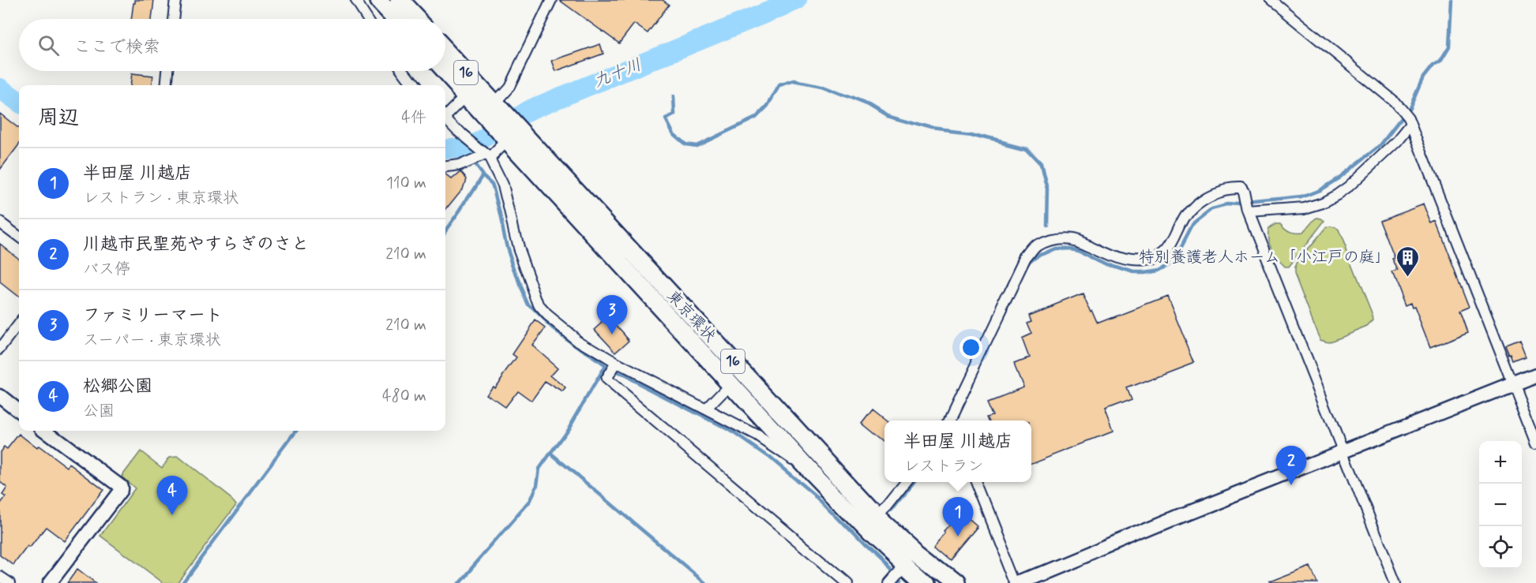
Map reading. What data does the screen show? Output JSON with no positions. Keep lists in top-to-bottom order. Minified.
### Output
{"streets":{"highway":["16","東京環状"]},"water":["九十川"],"places":{"building":["特別養護老人ホーム「小江戸の庭」"]},"page":{"search":"ここで検索","heading":["周辺","4件"],"list":[{"mark":"1","name":"半田屋 川越店","note":"レストラン · 東京環状","value":"110 m"},{"mark":"2","name":"川越市民聖苑やすらぎのさと","note":"バス停","value":"210 m"},{"mark":"3","name":"ファミリーマート","note":"スーパー · 東京環状","value":"210 m"},{"mark":"4","name":"松郷公園","note":"公園","value":"480 m"}],"pins":["3","2","4","1"],"popup":["半田屋 川越店","レストラン"],"map_buttons":["+","−"]}}
